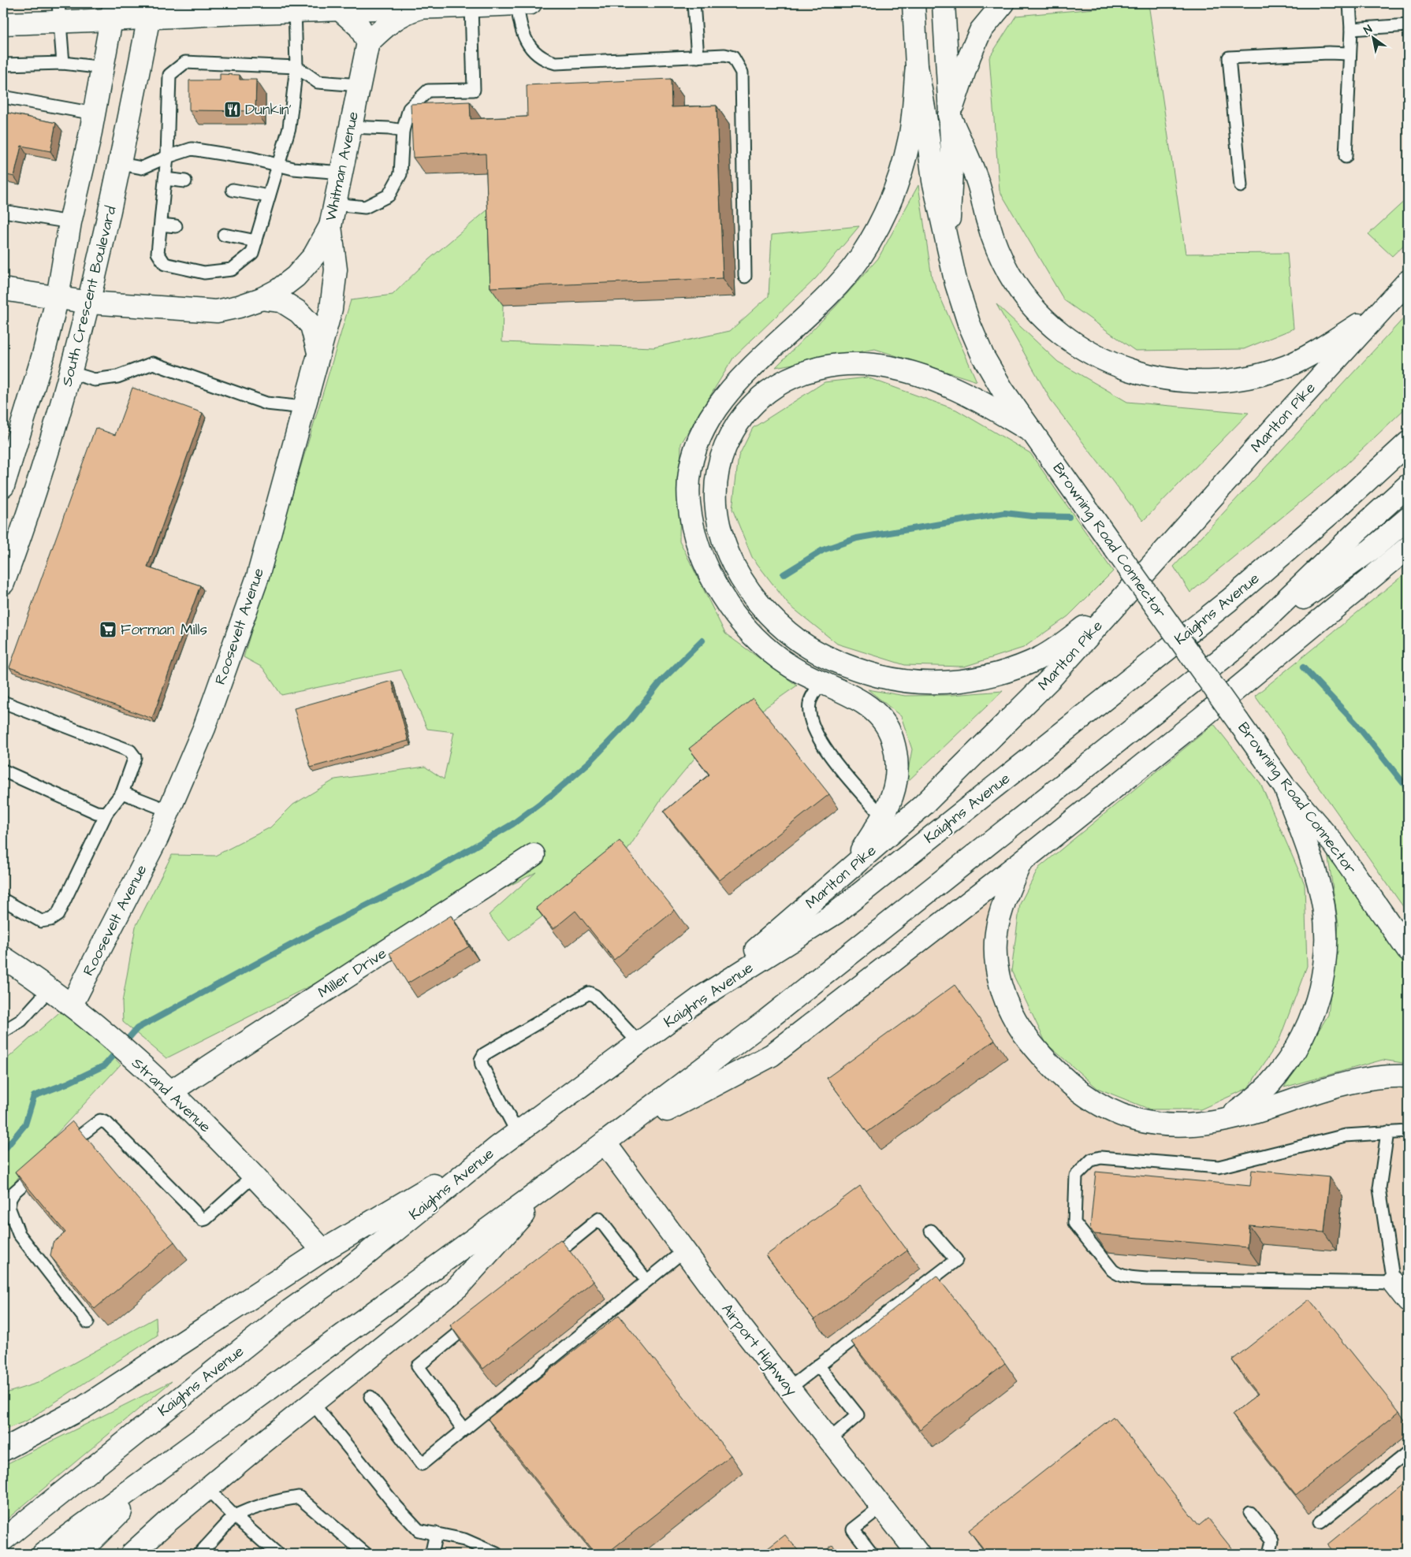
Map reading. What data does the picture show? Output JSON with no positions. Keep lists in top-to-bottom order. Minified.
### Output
{"streets":{"main road":["Whitman Avenue","South Crescent Boulevard","Marlton Pike","Browning Road Connector","Kaighns Avenue","Roosevelt Avenue","Miller Drive","Strand Avenue","Airport Highway"]},"crossings":[["Whitman Avenue","South Crescent Boulevard"],["Whitman Avenue","Roosevelt Avenue"],["Marlton Pike","Kaighns Avenue"],["Roosevelt Avenue","Strand Avenue"],["Miller Drive","Strand Avenue"]],"places":{"restaurant":["Dunkin'"],"supermarket":["Forman Mills"]},"north":"top left"}
